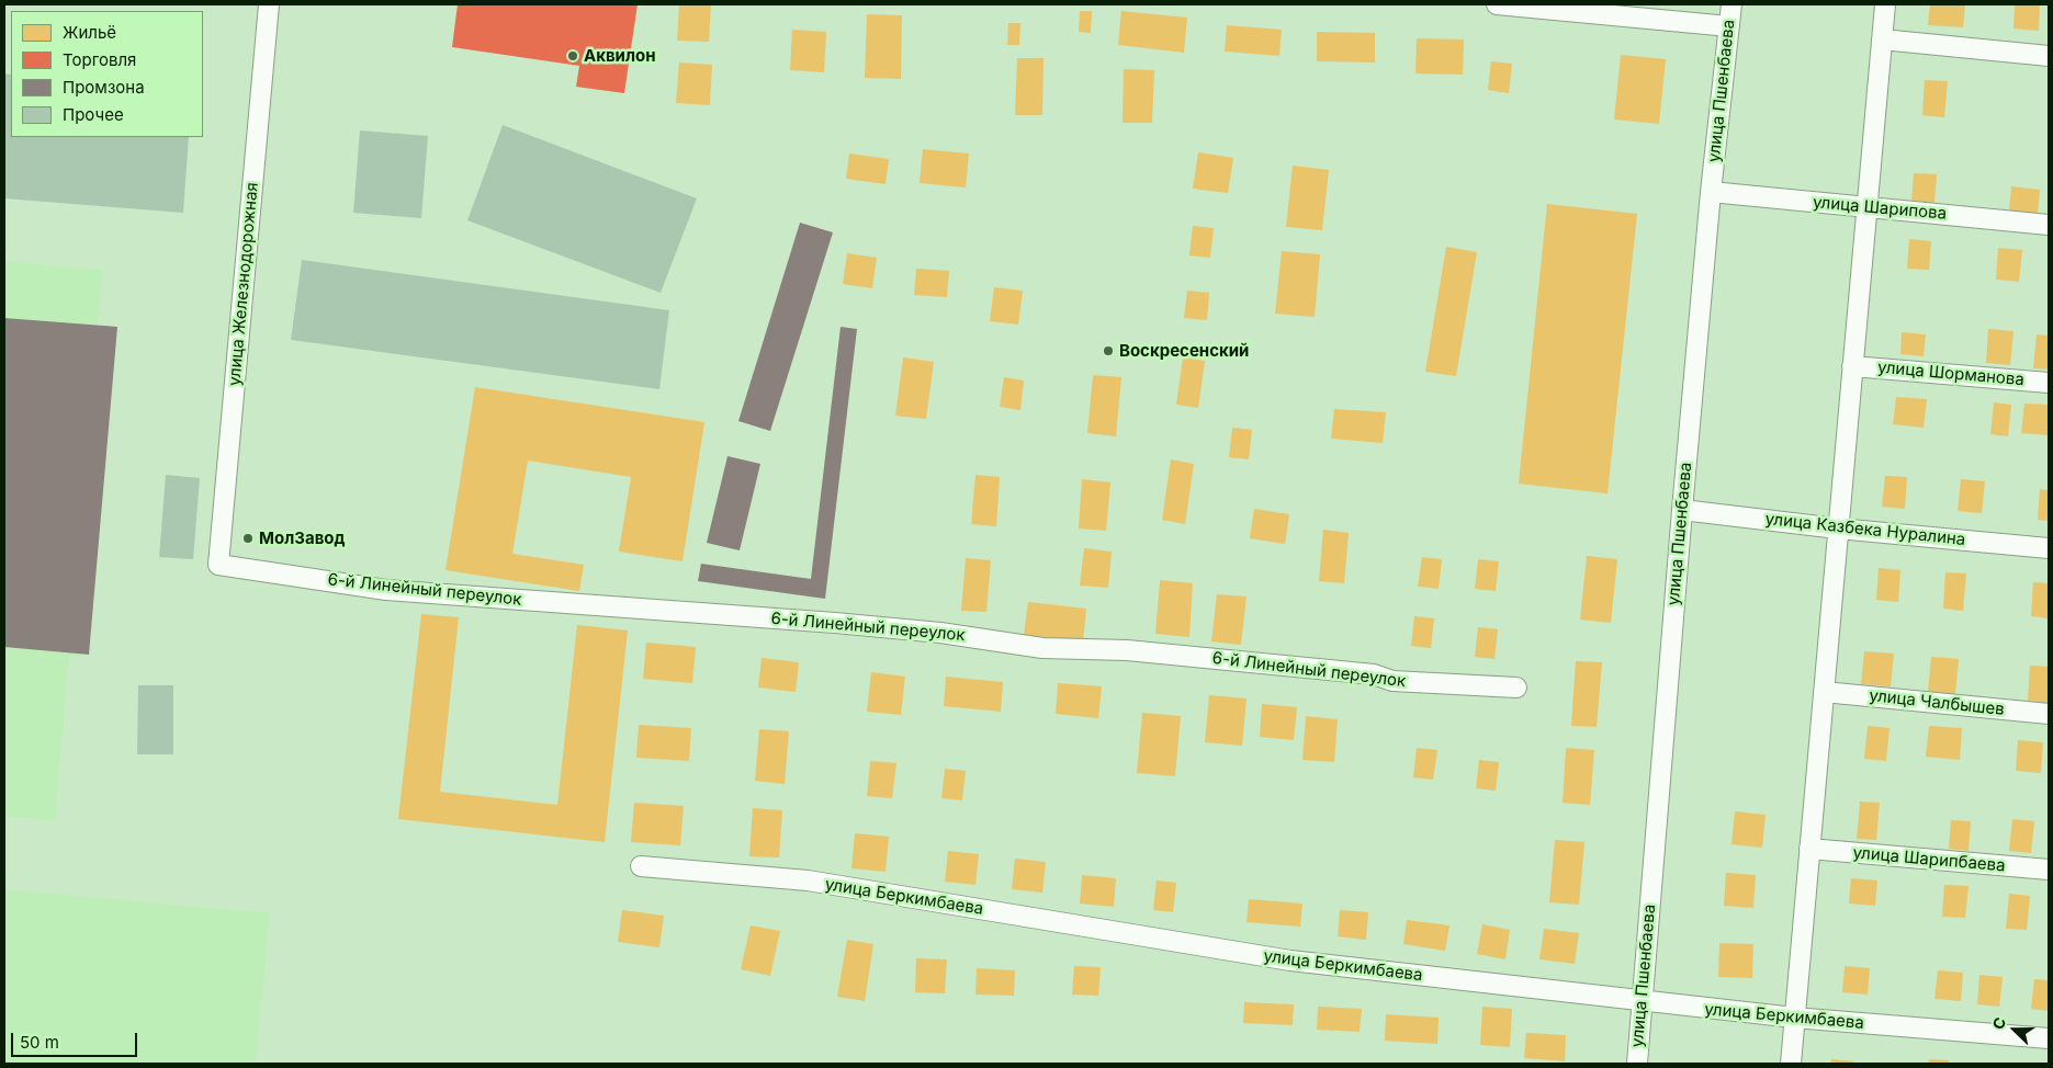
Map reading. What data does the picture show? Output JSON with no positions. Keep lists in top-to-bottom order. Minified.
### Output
{"streets":{"street":["улица Пшенбаева","улица Шарипова","улица Железнодорожная","улица Шорманова","улица Казбека Нуралина","6-й Линейный переулок","улица Чалбышев","улица Шарипбаева","улица Беркимбаева"]},"crossings":[["улица Пшенбаева","улица Шарипова"],["улица Пшенбаева","улица Казбека Нуралина"],["улица Пшенбаева","улица Беркимбаева"],["улица Железнодорожная","6-й Линейный переулок"]],"places":["Аквилон","Воскресенский","МолЗавод"],"legend":["Жильё","Торговля","Промзона","Прочее"],"scale_bar":"50 m","north":"left"}
